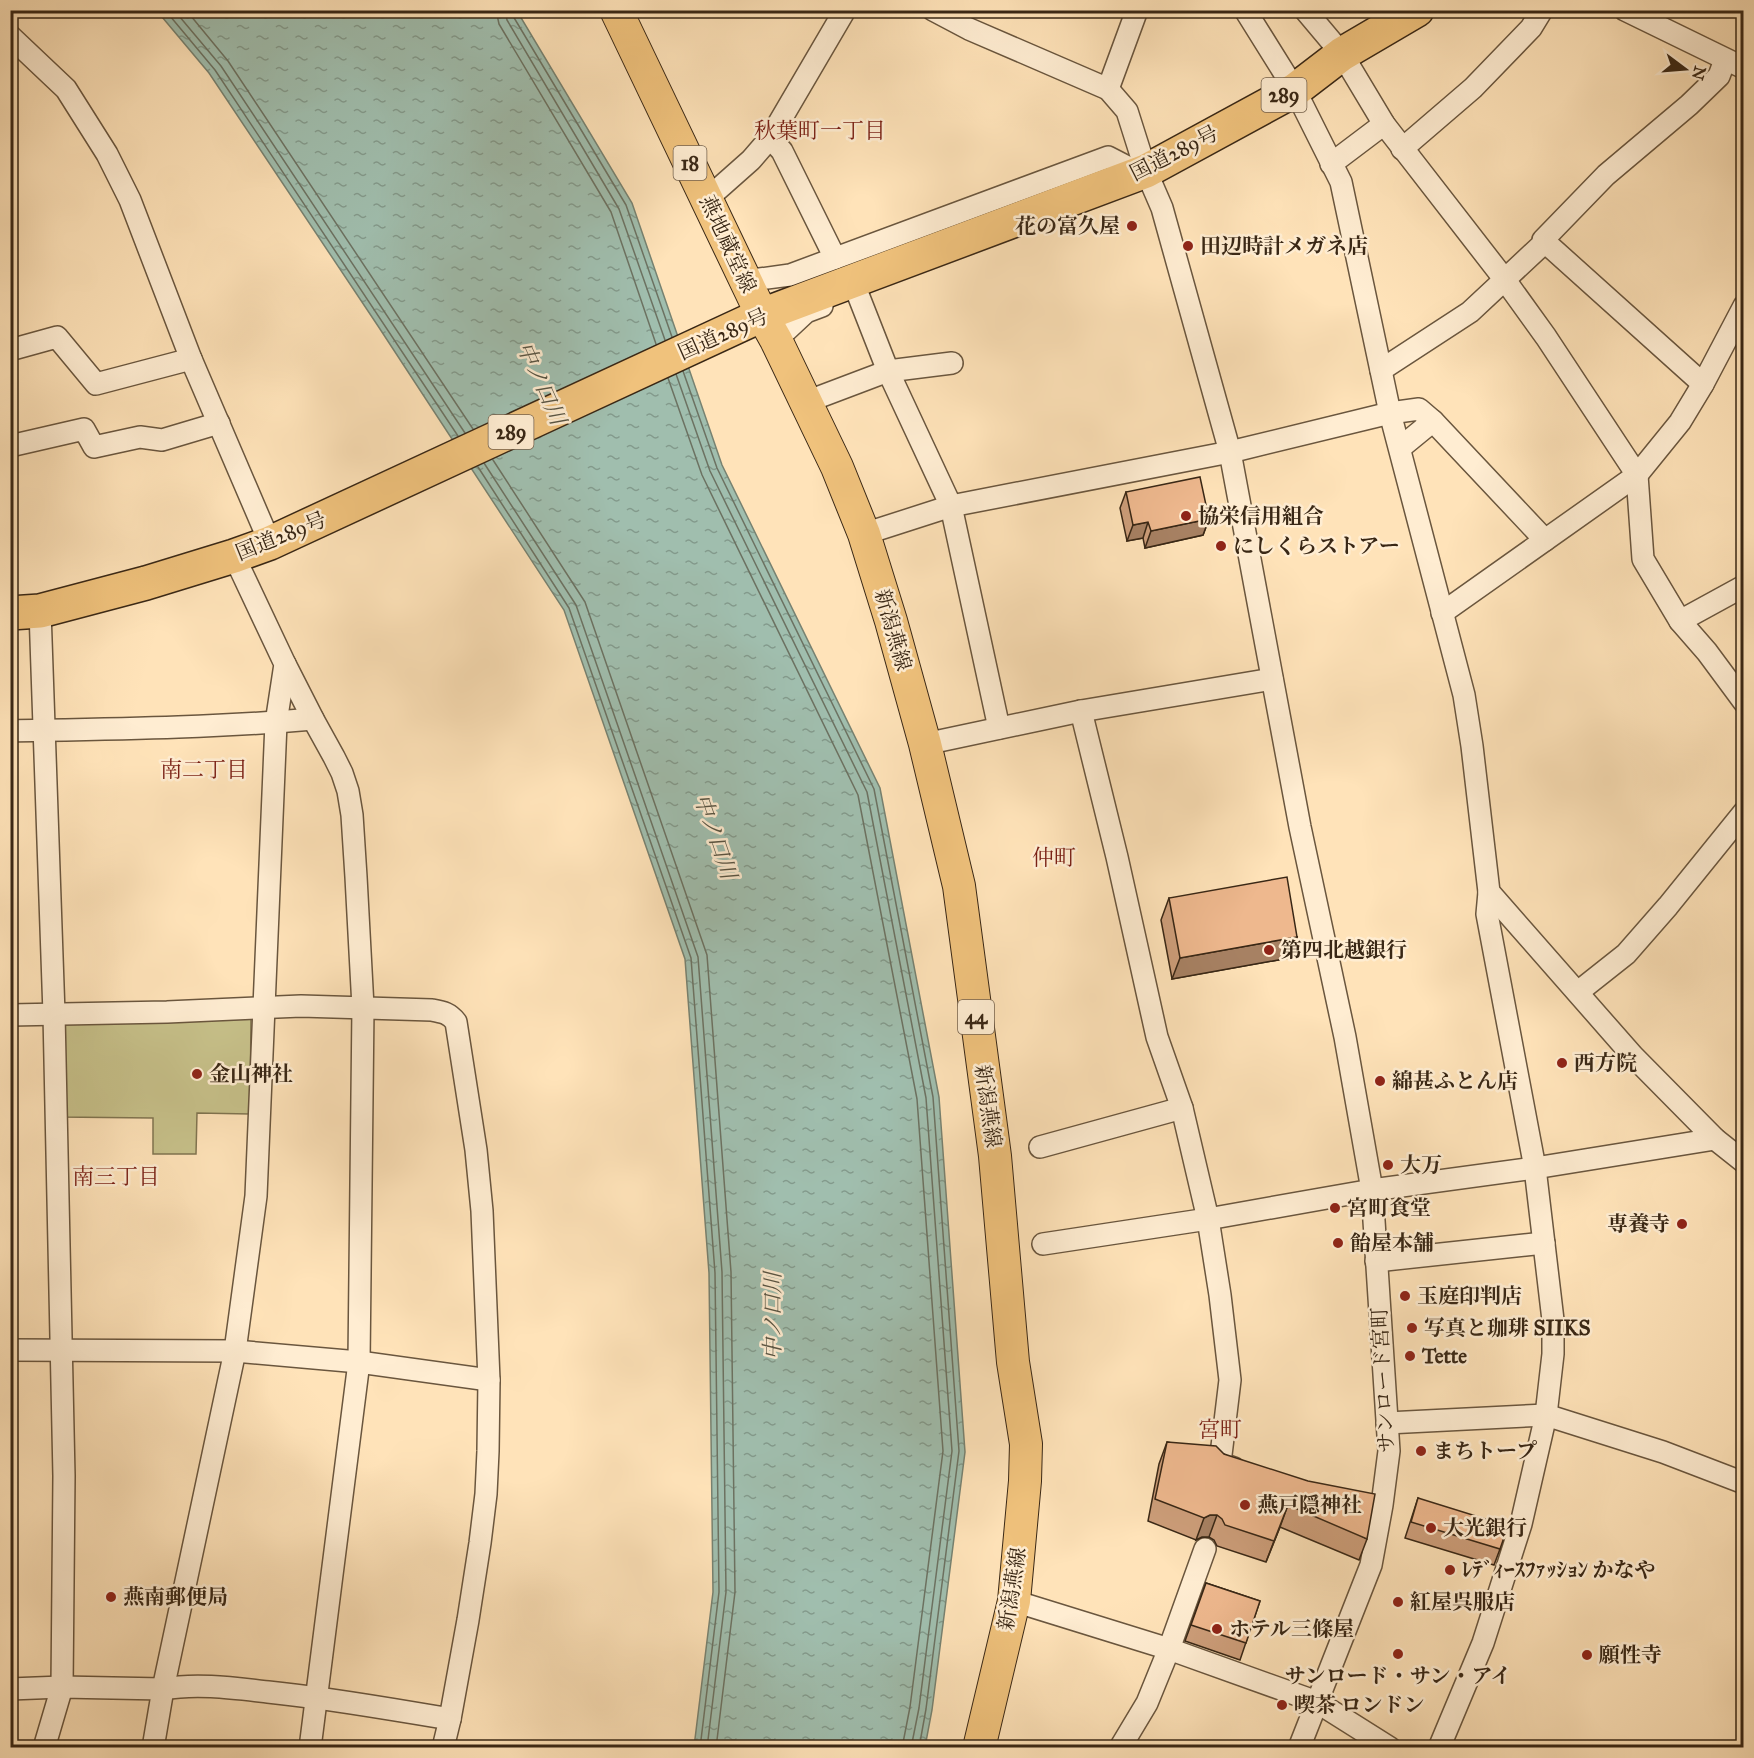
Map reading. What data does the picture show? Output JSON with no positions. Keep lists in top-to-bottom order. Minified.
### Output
{"streets":{"highway":["289","国道289号"],"main road":["18","燕地蔵堂線","新潟燕線","44"],"street":["サンロード宮町"]},"crossings":[["国道289号","燕地蔵堂線"],["国道289号","新潟燕線"],["国道289号","サンロード宮町"],["燕地蔵堂線","新潟燕線"]],"districts":["秋葉町一丁目","南二丁目","仲町","南三丁目","宮町"],"water":["中ノ口川"],"places":["花の富久屋","田辺時計メガネ店","協栄信用組合","にしくらストアー","第四北越銀行","西方院","金山神社","綿甚ふとん店","大万","宮町食堂","専養寺","飴屋本舗","玉庭印判店","写真と珈琲 SIIKS","Tette","まちトープ","燕戸隠神社","大光銀行","ﾚﾃﾞｨｰｽﾌｧｯｼｮﾝ かなや","燕南郵便局","紅屋呉服店","ホテル三條屋","サンロード・サン・アイ","願性寺","喫茶 ロンドン"],"north":"right"}
